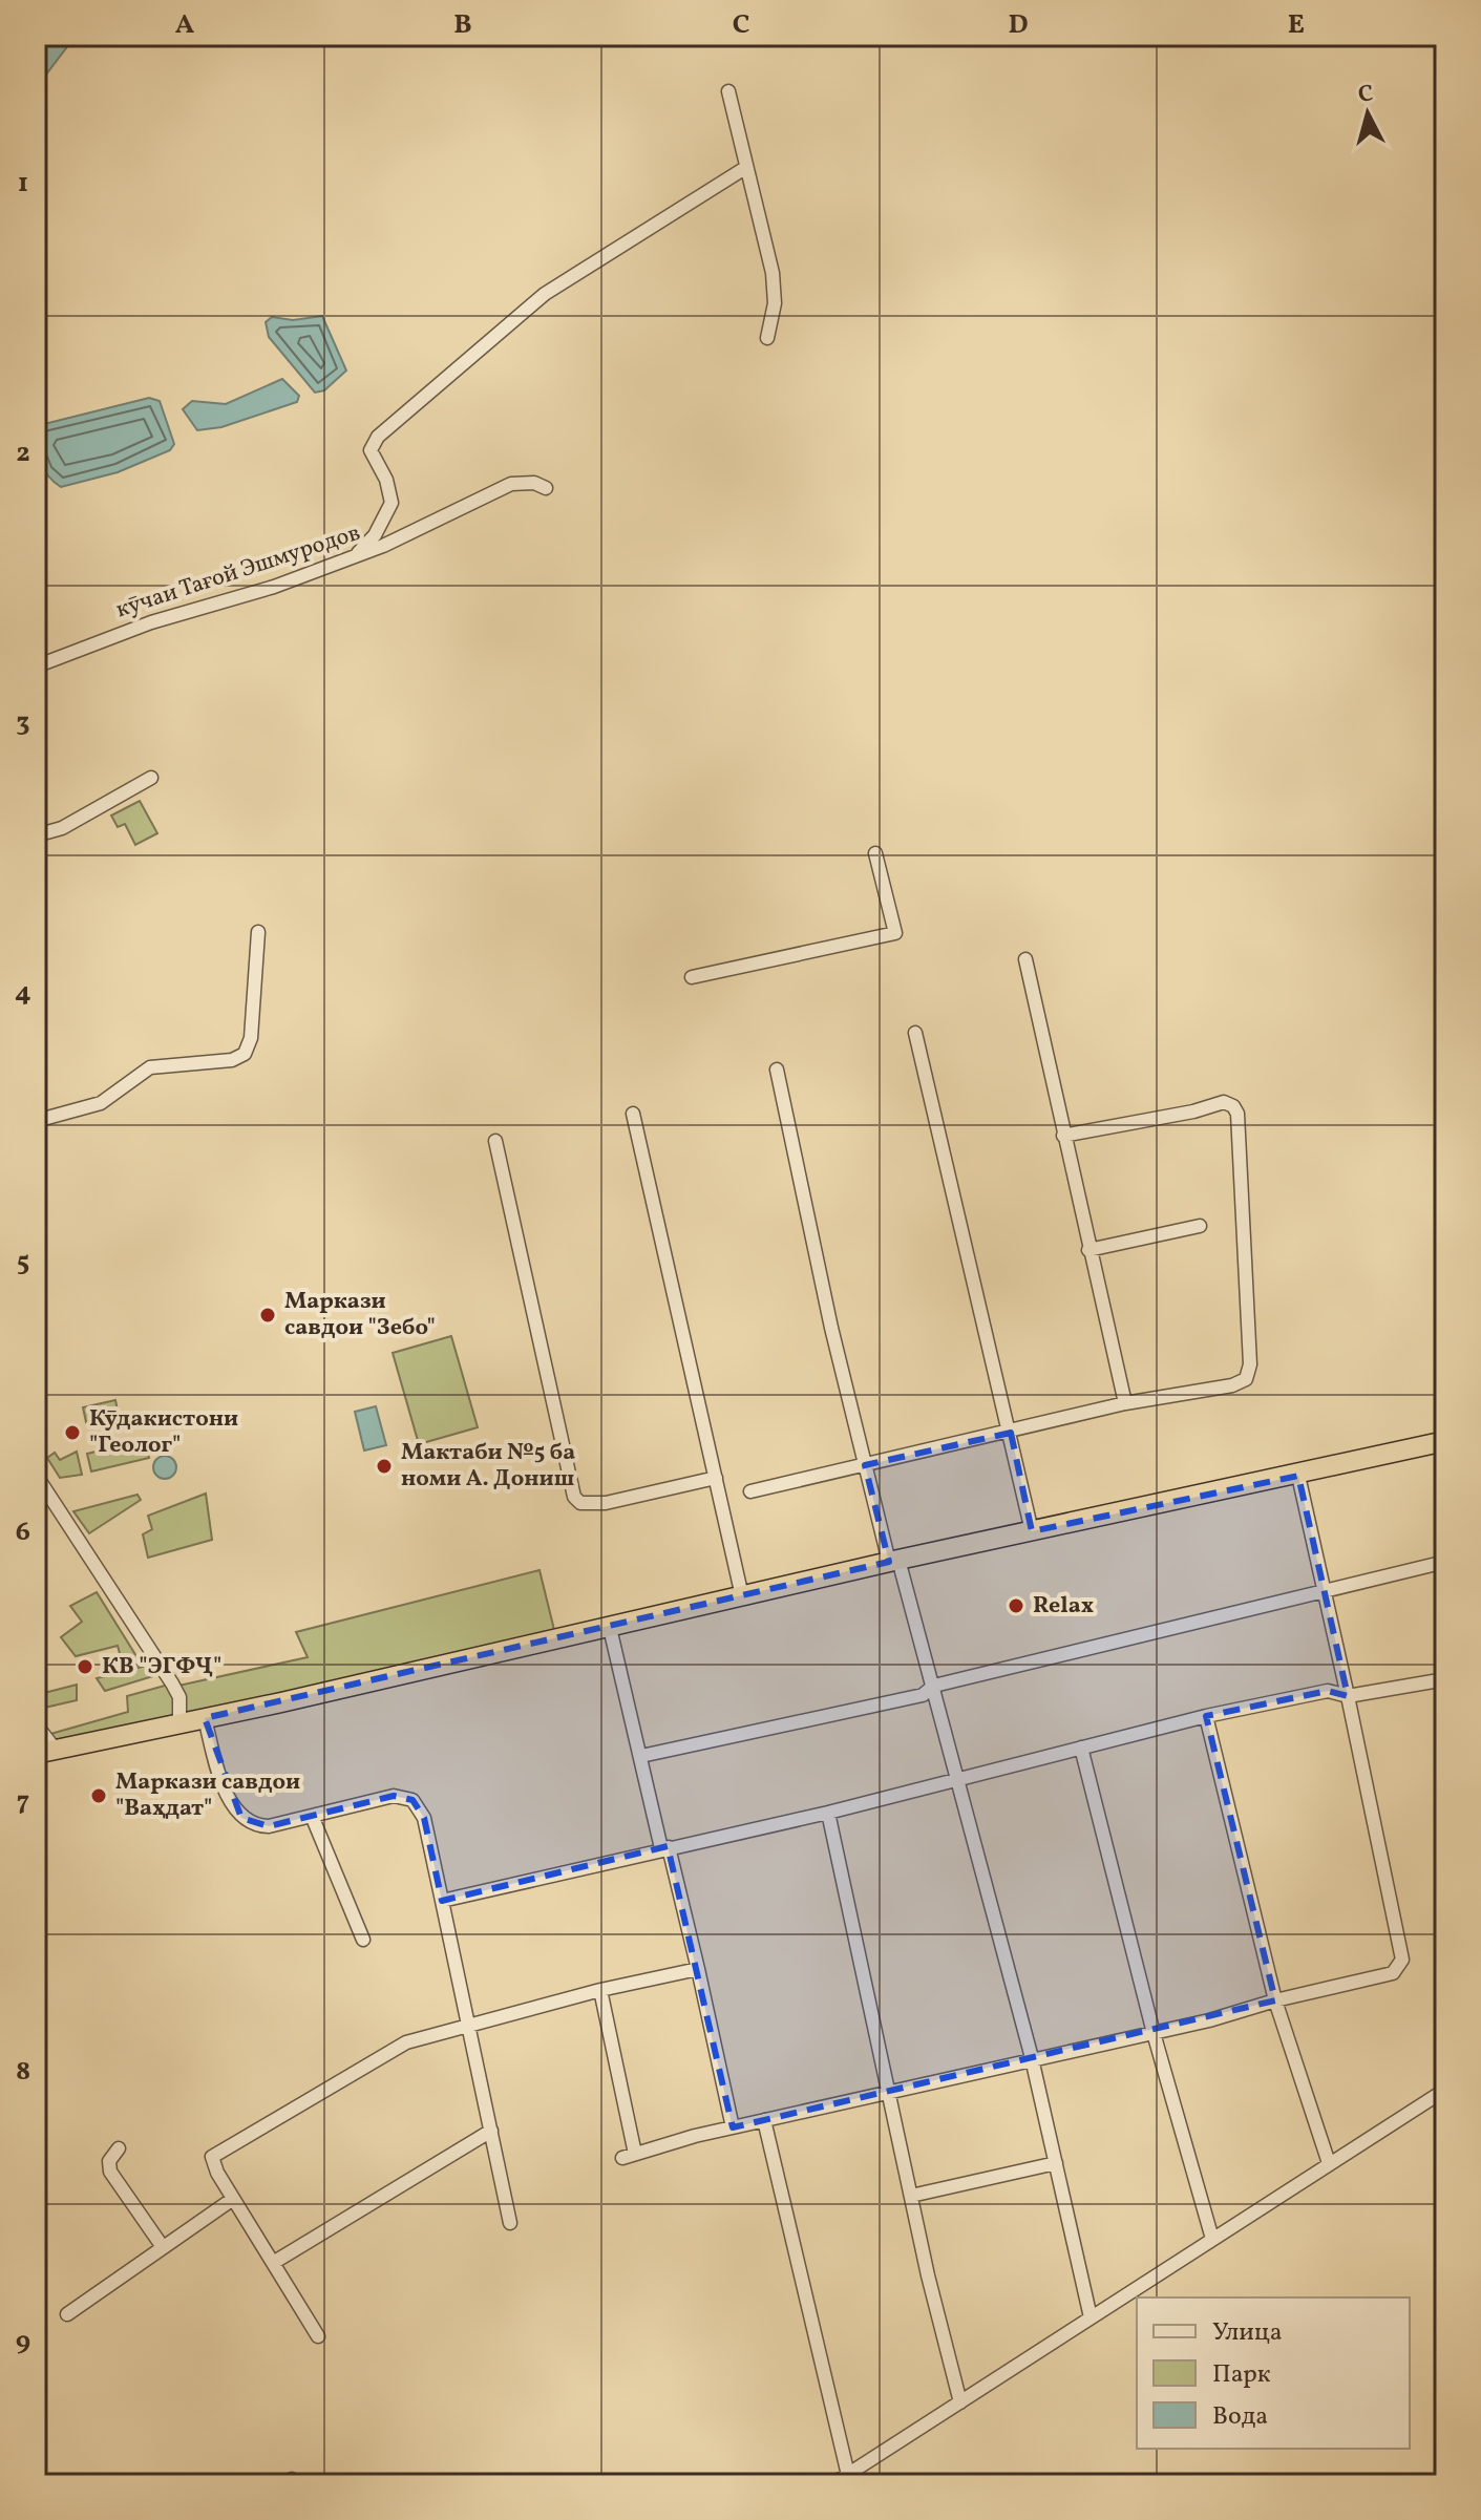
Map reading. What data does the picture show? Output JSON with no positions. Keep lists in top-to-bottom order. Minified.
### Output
{"streets":{"street":["кӯчаи Тағой Эшмуродов"]},"places":["Маркази савдои \"Зебо\"","Кӯдакистони \"Геолог\"","Мактаби №5 ба номи А. Дониш","Relax","КВ \"ЭГФҶ\"","Маркази савдои \"Ваҳдат\""],"legend":["Улица","Парк","Вода"],"north":"top","grid":{"columns":["A","B","C","D","E"],"rows":["1","2","3","4","5","6","7","8","9"]}}
